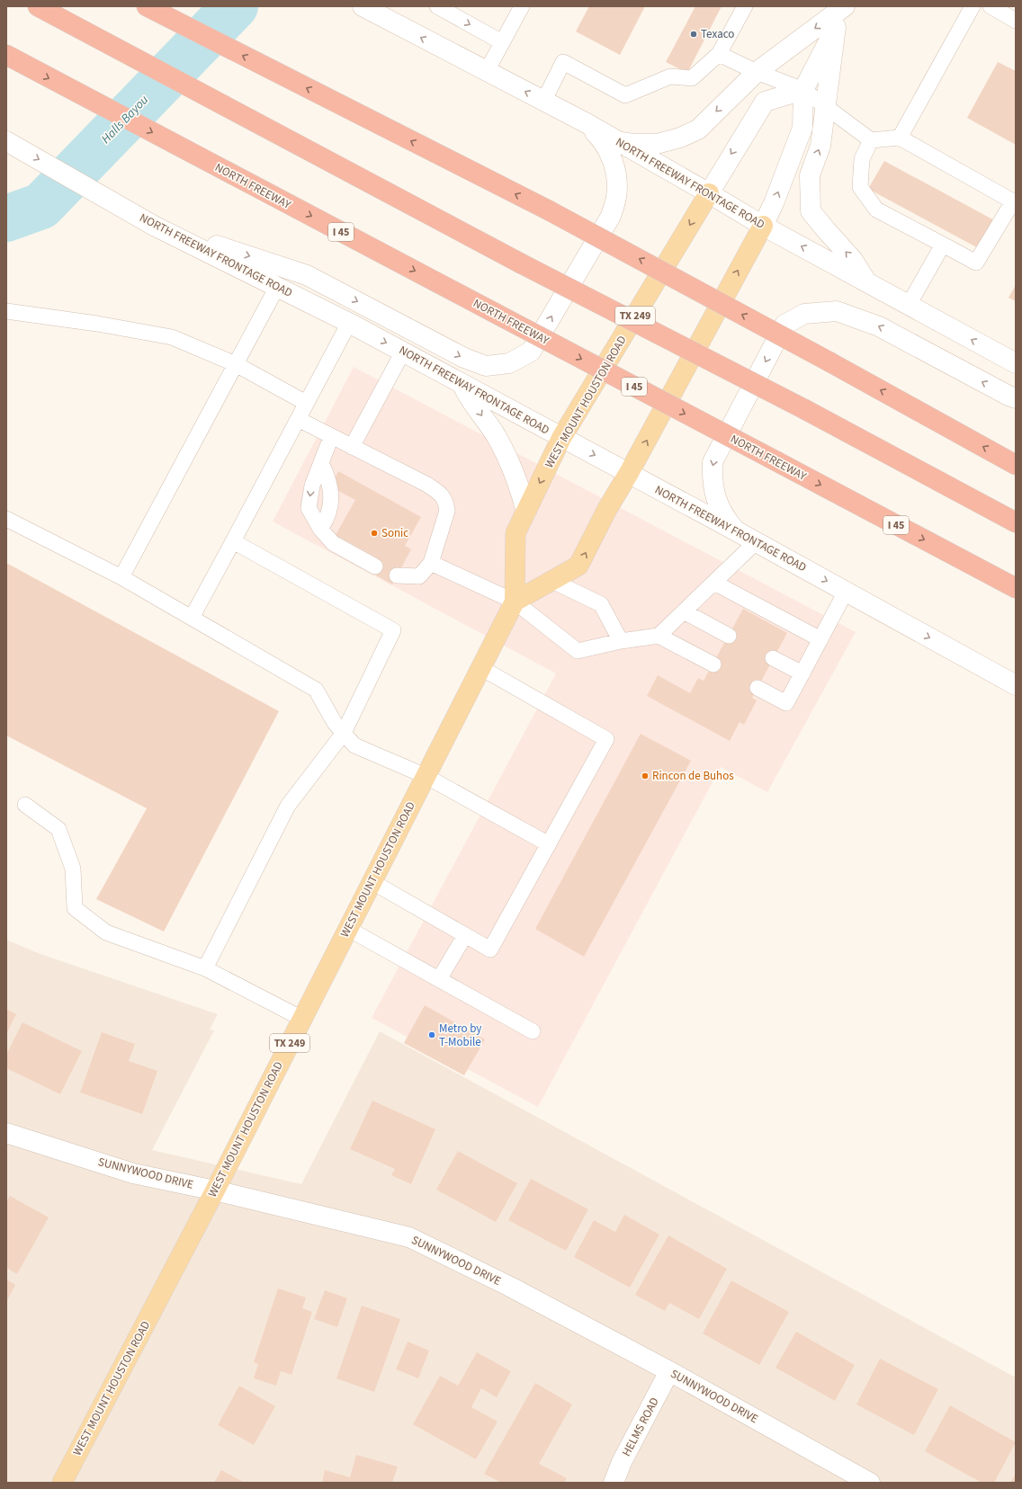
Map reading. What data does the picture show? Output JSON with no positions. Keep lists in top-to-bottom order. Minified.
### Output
{"streets":{"highway":["NORTH FREEWAY","I 45"],"main road":["NORTH FREEWAY FRONTAGE ROAD","TX 249","WEST MOUNT HOUSTON ROAD","SUNNYWOOD DRIVE","HELMS ROAD"]},"crossings":[["NORTH FREEWAY FRONTAGE ROAD","WEST MOUNT HOUSTON ROAD"],["WEST MOUNT HOUSTON ROAD","SUNNYWOOD DRIVE"],["SUNNYWOOD DRIVE","HELMS ROAD"]],"water":["Halls Bayou"],"places":["Texaco","Sonic","Rincon de Buhos","Metro by T-Mobile"]}
